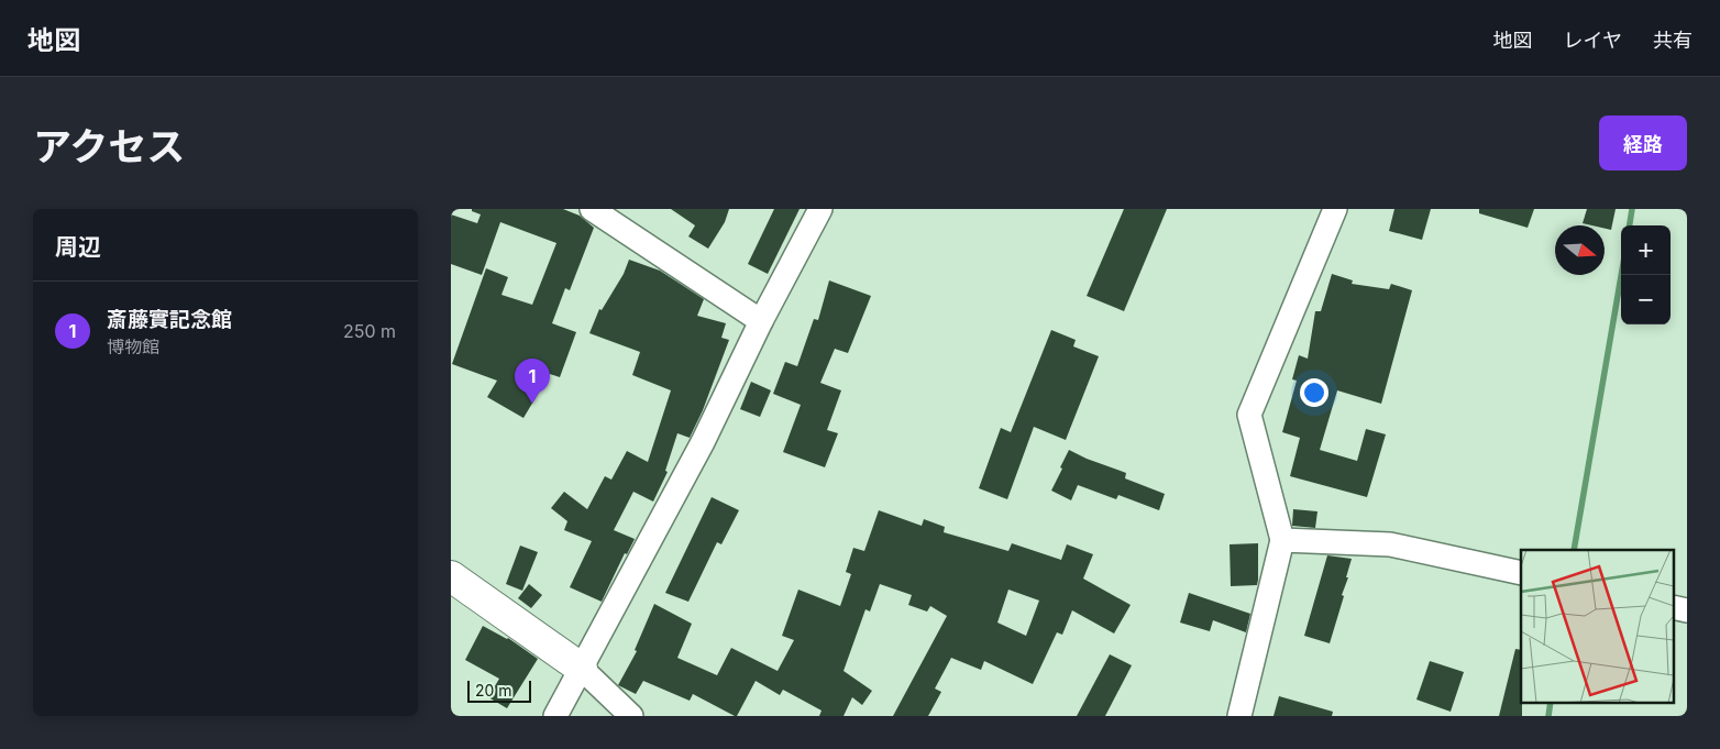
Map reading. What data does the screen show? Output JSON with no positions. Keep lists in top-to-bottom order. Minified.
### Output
{"scale_bar":"20 m","north":"right","page":{"header":"地図","nav":["地図","レイヤ","共有"],"title":"アクセス","buttons":"経路","heading":"周辺","map_buttons":["+","−"],"list":[{"mark":"1","name":"斎藤實記念館","note":"博物館","value":"250 m"}],"pins":"1","scale":"20 m"}}
